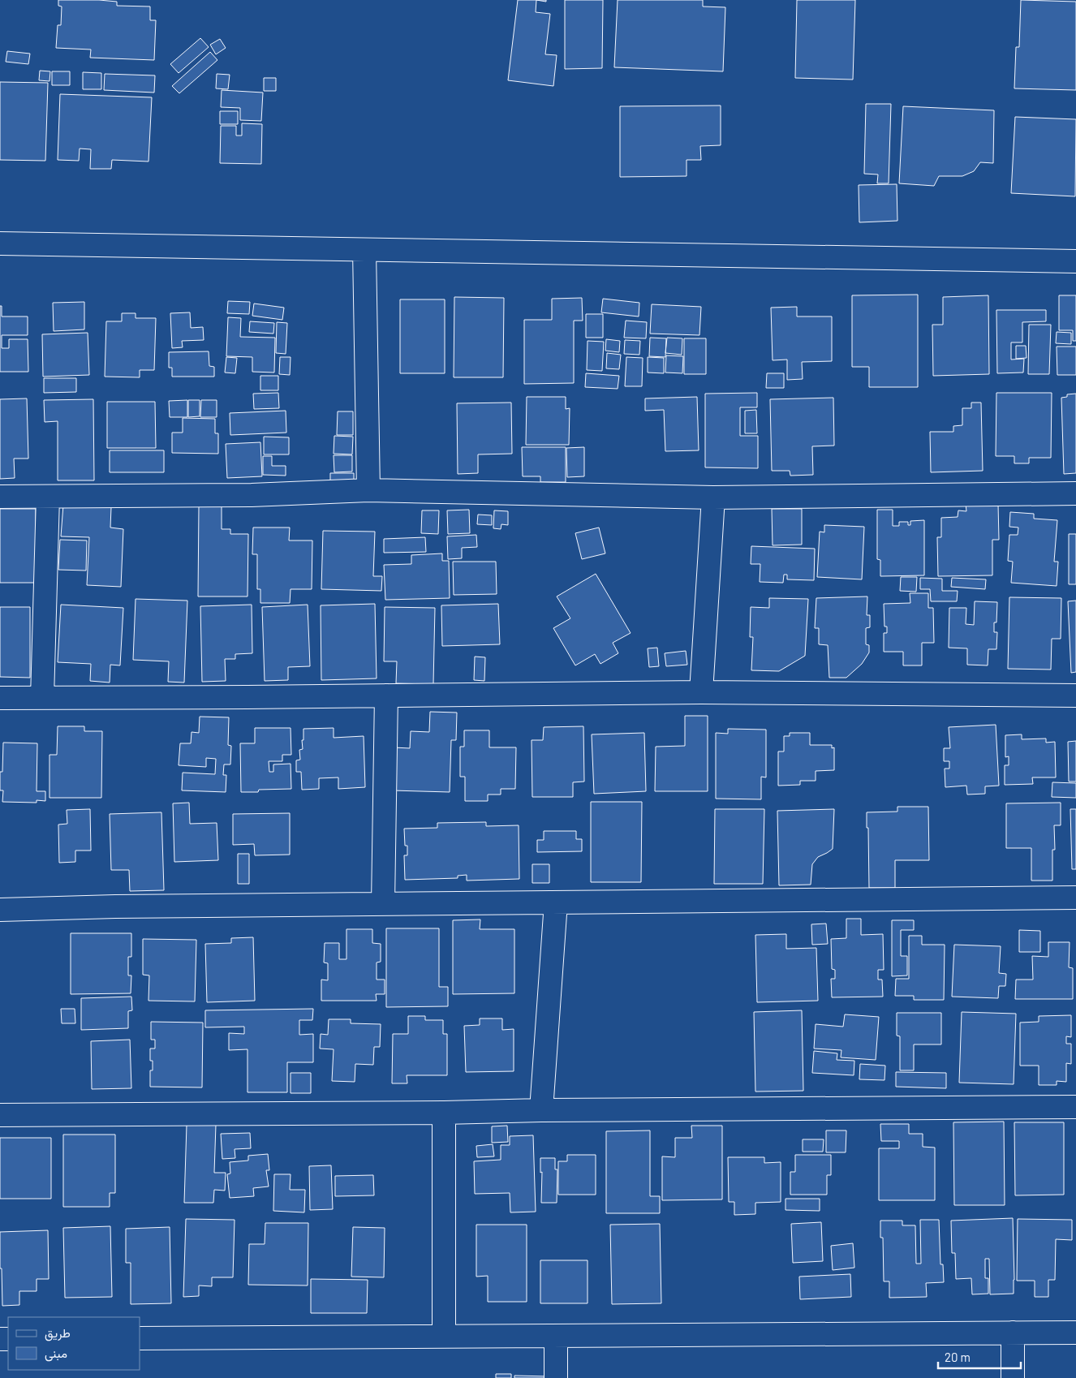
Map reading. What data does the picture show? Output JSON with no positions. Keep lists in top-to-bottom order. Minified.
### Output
{"legend":["طريق","مبنى"],"scale_bar":"20 m"}
